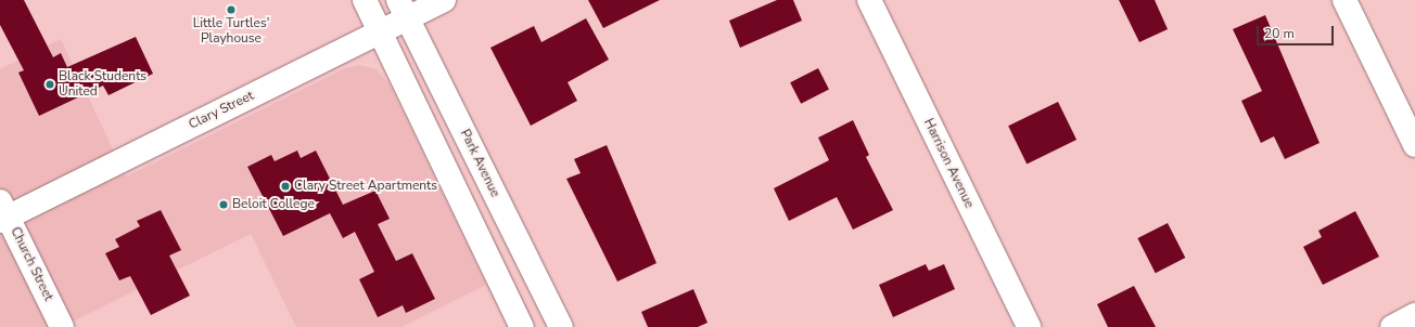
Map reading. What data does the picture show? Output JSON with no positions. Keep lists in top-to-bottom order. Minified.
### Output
{"streets":{"street":["Clary Street","Park Avenue","Harrison Avenue","Church Street"]},"crossings":[["Clary Street","Park Avenue"],["Clary Street","Church Street"]],"places":["Little Turtles' Playhouse","Black Students United","Clary Street Apartments","Beloit College"],"scale_bar":"20 m"}
